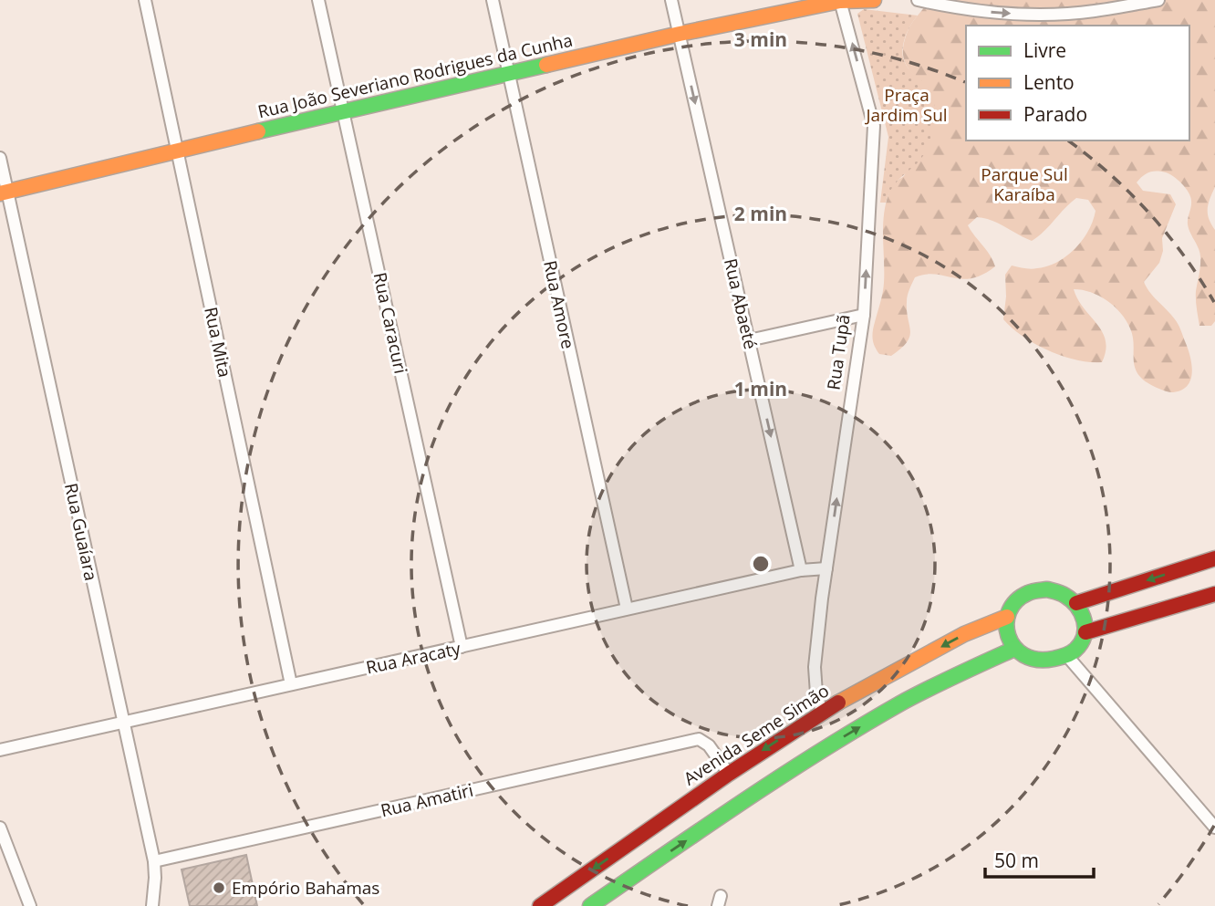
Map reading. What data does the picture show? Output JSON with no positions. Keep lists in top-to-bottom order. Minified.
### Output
{"streets":{"main road":["Rua João Severiano Rodrigues da Cunha","Avenida Seme Simão"],"street":["Rua Abaeté","Rua Amore","Rua Caracuri","Rua Mita","Rua Tupã","Rua Guaíara","Rua Aracaty","Rua Amatiri"]},"crossings":[["Rua João Severiano Rodrigues da Cunha","Rua Abaeté"],["Rua João Severiano Rodrigues da Cunha","Rua Amore"],["Rua João Severiano Rodrigues da Cunha","Rua Caracuri"],["Rua João Severiano Rodrigues da Cunha","Rua Mita"],["Rua João Severiano Rodrigues da Cunha","Rua Tupã"],["Rua João Severiano Rodrigues da Cunha","Rua Guaíara"],["Rua Abaeté","Rua Aracaty"],["Rua Amore","Rua Aracaty"],["Rua Caracuri","Rua Aracaty"],["Rua Mita","Rua Aracaty"],["Rua Tupã","Rua Aracaty"],["Rua Tupã","Avenida Seme Simão"],["Rua Guaíara","Rua Aracaty"],["Rua Guaíara","Rua Amatiri"],["Avenida Seme Simão","Rua Amatiri"]],"one_way":["Rua Abaeté","Rua Tupã"],"parks":["Praça Jardim Sul","Parque Sul Karaíba"],"places":["Empório Bahamas"],"legend":["Livre","Lento","Parado"],"scale_bar":"50 m","rings":["3 min","2 min","1 min"]}
